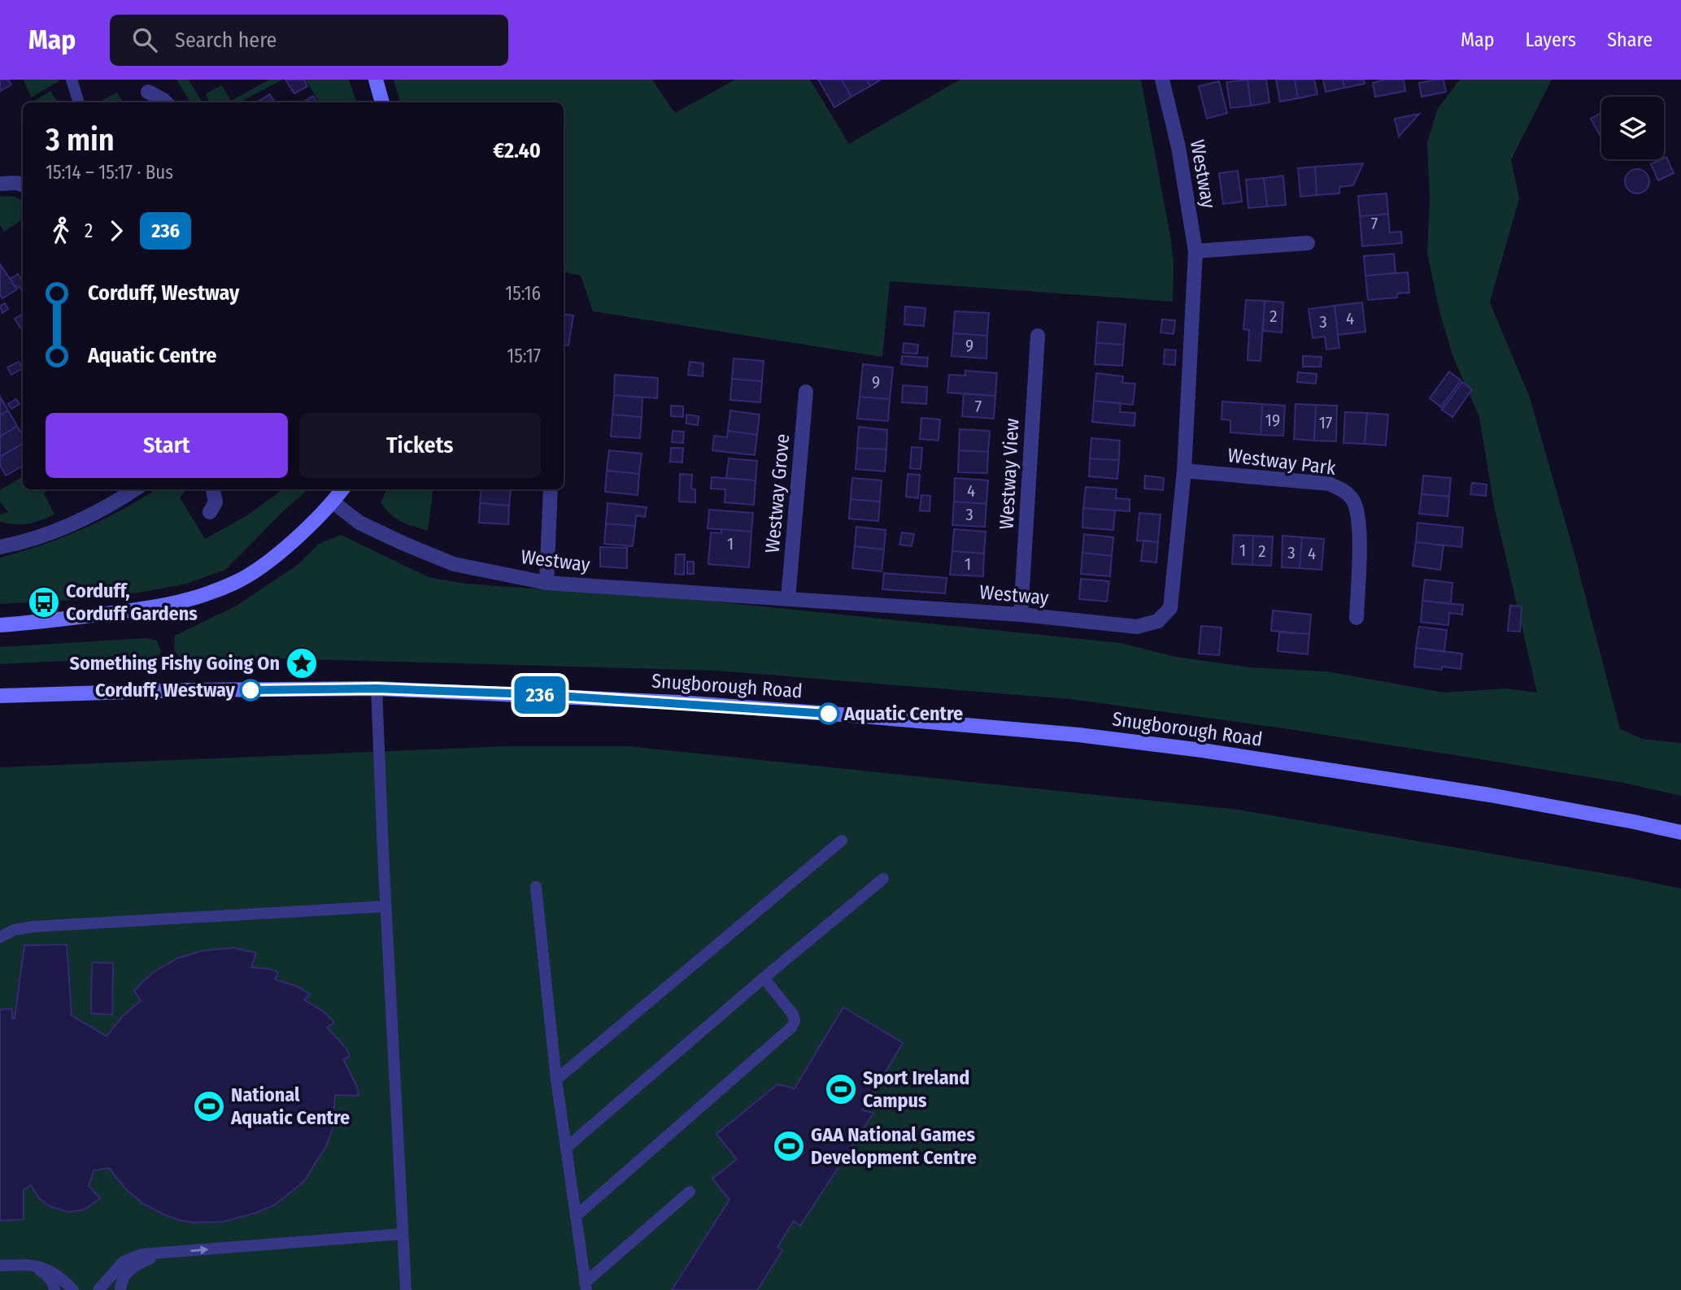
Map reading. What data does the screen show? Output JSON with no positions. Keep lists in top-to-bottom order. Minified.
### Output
{"streets":{"main road":["Snugborough Road"],"street":["Westway","Westway Park","Westway View","Westway Grove"]},"crossings":[["Westway","Westway Park"],["Westway","Westway View"],["Westway","Westway Grove"]],"places":{"bus stop":["Corduff, Corduff Gardens"],"place":["Something Fishy Going On"],"other":["Corduff, Westway","Aquatic Centre"],"sports":["Sport Ireland Campus","National Aquatic Centre","GAA National Games Development Centre"]},"lines":["bus line 236"],"house_numbers":["7","2","4","3","9","9","7","19","17","4","3","1","1","2","3","4","1"],"page":{"header":"Map","search":"Search here","nav":["Map","Layers","Share"],"on_map":"236","heading":["3 min","15:14 – 15:17 · Bus","€2.40"],"legs":["2","236"],"list":[{"name":"Corduff, Westway","value":"15:16"},{"name":"Aquatic Centre","value":"15:17"}],"buttons":["Start","Tickets"]}}
